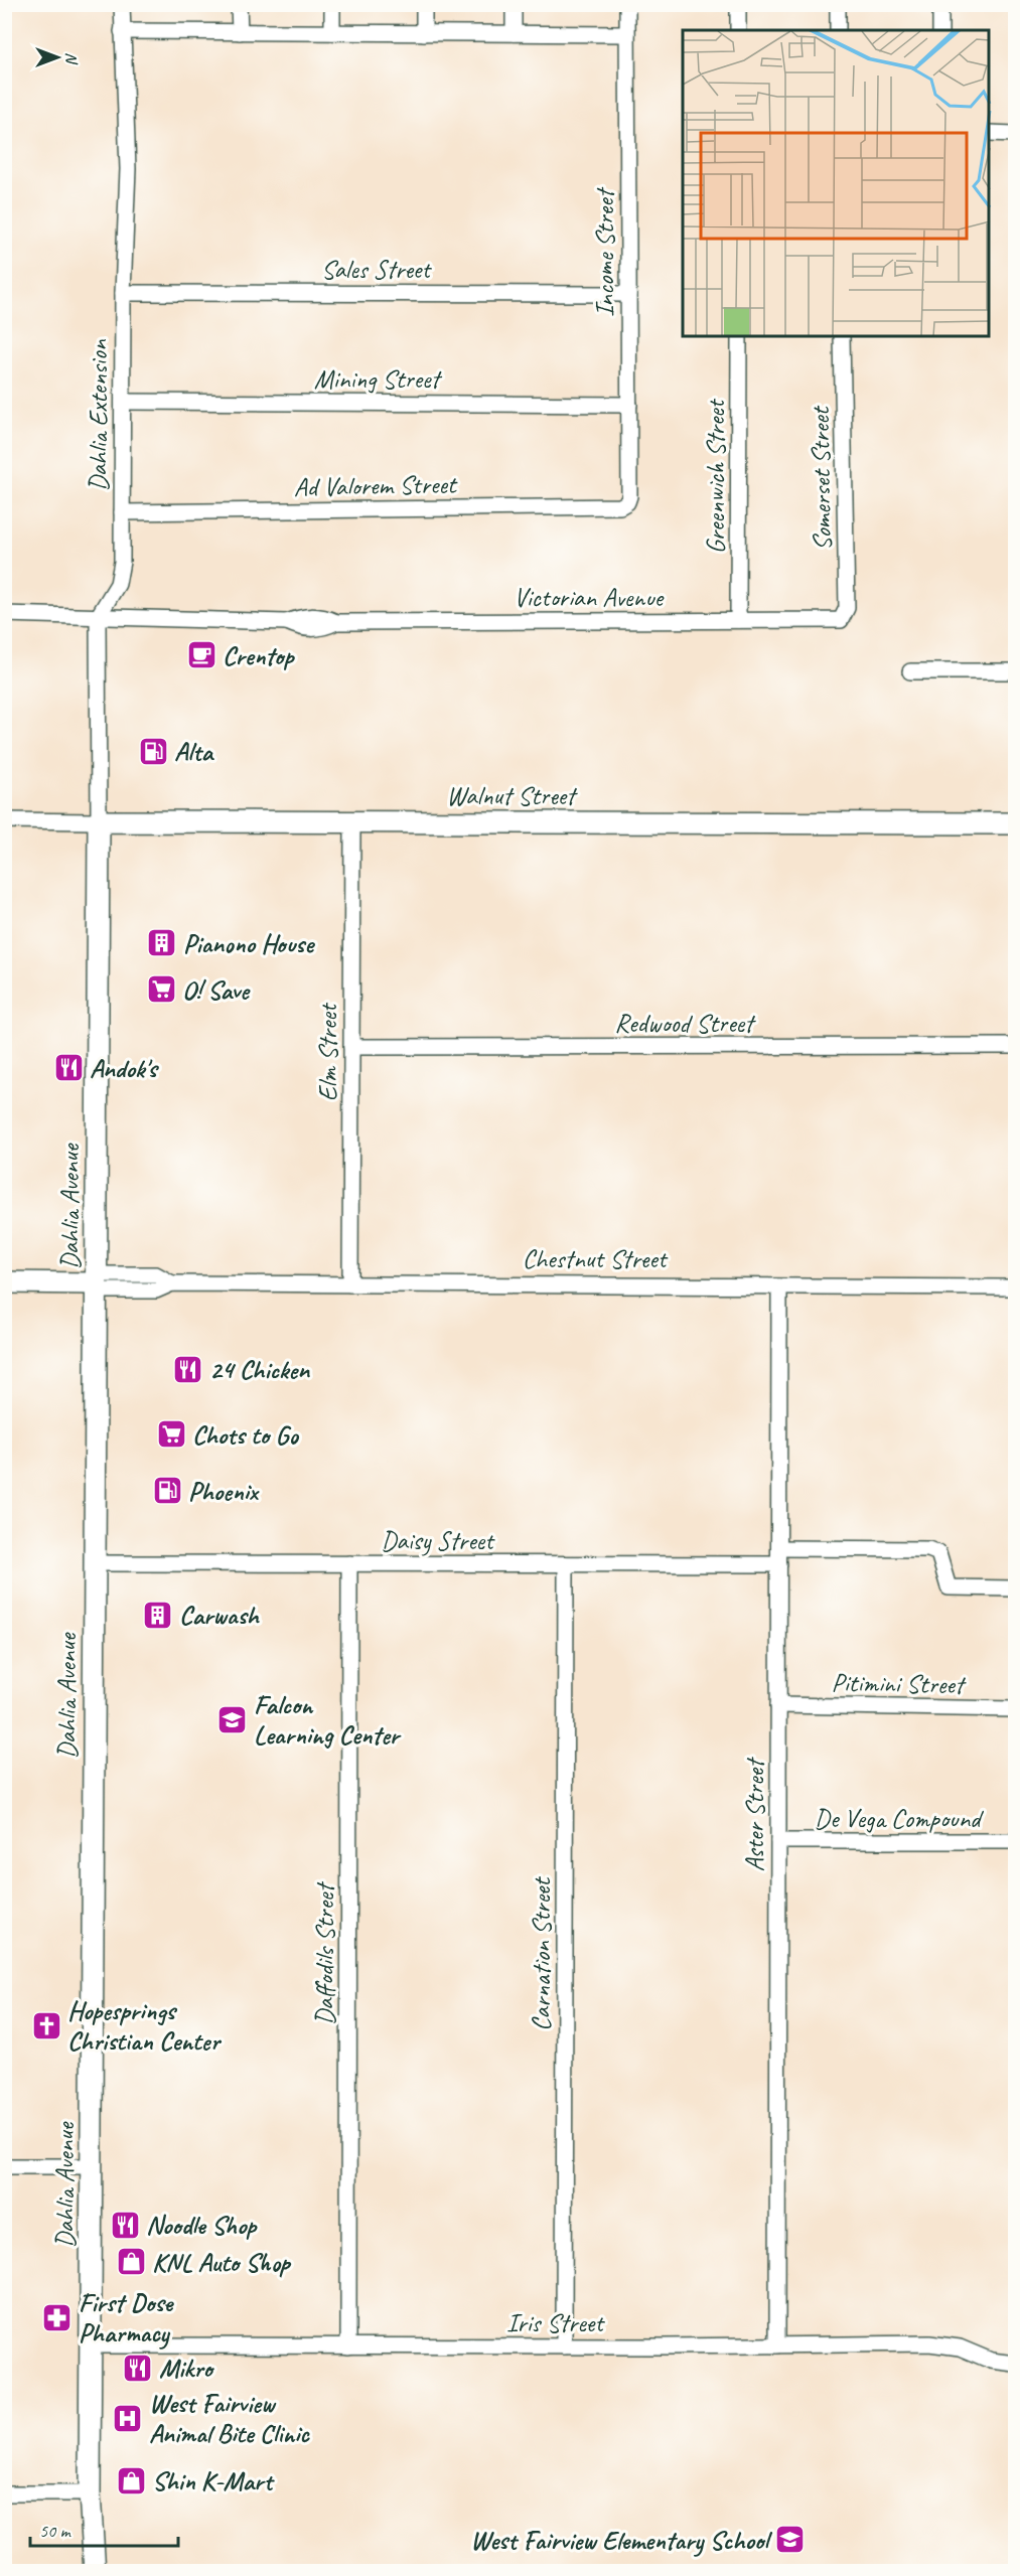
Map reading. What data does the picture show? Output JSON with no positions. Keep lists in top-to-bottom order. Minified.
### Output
{"streets":{"street":["Income Street","Sales Street","Mining Street","Dahlia Extension","Greenwich Street","Somerset Street","Ad Valorem Street","Victorian Avenue","Walnut Street","Redwood Street","Elm Street","Dahlia Avenue","Chestnut Street","Daisy Street","Pitimini Street","Aster Street","De Vega Compound","Daffodils Street","Carnation Street","Iris Street"]},"crossings":[["Income Street","Sales Street"],["Income Street","Mining Street"],["Income Street","Ad Valorem Street"],["Sales Street","Dahlia Extension"],["Mining Street","Dahlia Extension"],["Dahlia Extension","Ad Valorem Street"],["Dahlia Extension","Victorian Avenue"],["Greenwich Street","Victorian Avenue"],["Somerset Street","Victorian Avenue"],["Walnut Street","Elm Street"],["Walnut Street","Dahlia Avenue"],["Redwood Street","Elm Street"],["Elm Street","Chestnut Street"],["Dahlia Avenue","Chestnut Street"],["Dahlia Avenue","Daisy Street"],["Dahlia Avenue","Iris Street"],["Chestnut Street","Aster Street"],["Daisy Street","Aster Street"],["Daisy Street","Daffodils Street"],["Daisy Street","Carnation Street"],["Pitimini Street","Aster Street"],["Aster Street","De Vega Compound"],["Aster Street","Iris Street"],["Daffodils Street","Iris Street"],["Carnation Street","Iris Street"]],"places":{"cafe":["Crentop"],"fuel station":["Alta","Phoenix"],"building":["Pianono House","Carwash"],"supermarket":["O! Save","Chots to Go"],"restaurant":["Andok's","24 Chicken","Noodle Shop","Mikro"],"school or university":["Falcon Learning Center","West Fairview Elementary School"],"church":["Hopesprings Christian Center"],"shop":["KNL Auto Shop","Shin K-Mart"],"pharmacy":["First Dose Pharmacy"],"hospital":["West Fairview Animal Bite Clinic"]},"scale_bar":"50 m","north":"right"}
